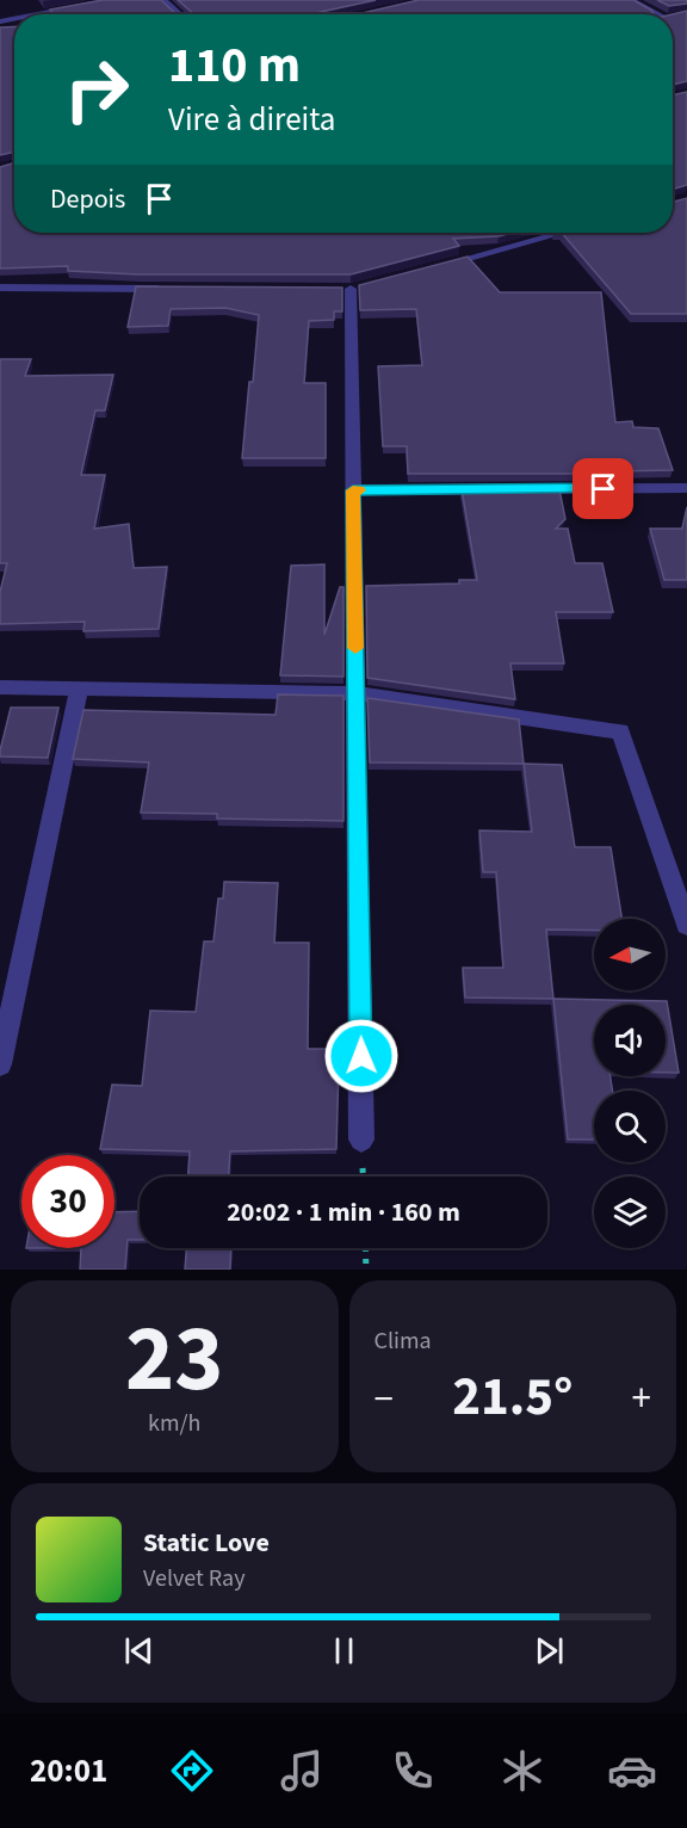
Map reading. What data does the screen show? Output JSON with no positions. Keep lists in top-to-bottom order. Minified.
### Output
{"north":"left","page":{"turn":["110 m","Vire à direita"],"then":"Depois","limit":"30","trip":"20:02 · 1 min · 160 m","tile":[["23","km/h"],"Clima"],"heat":["−","21.5°","+"],"song":["Static Love","Velvet Ray"],"tabs":"20:01"}}
